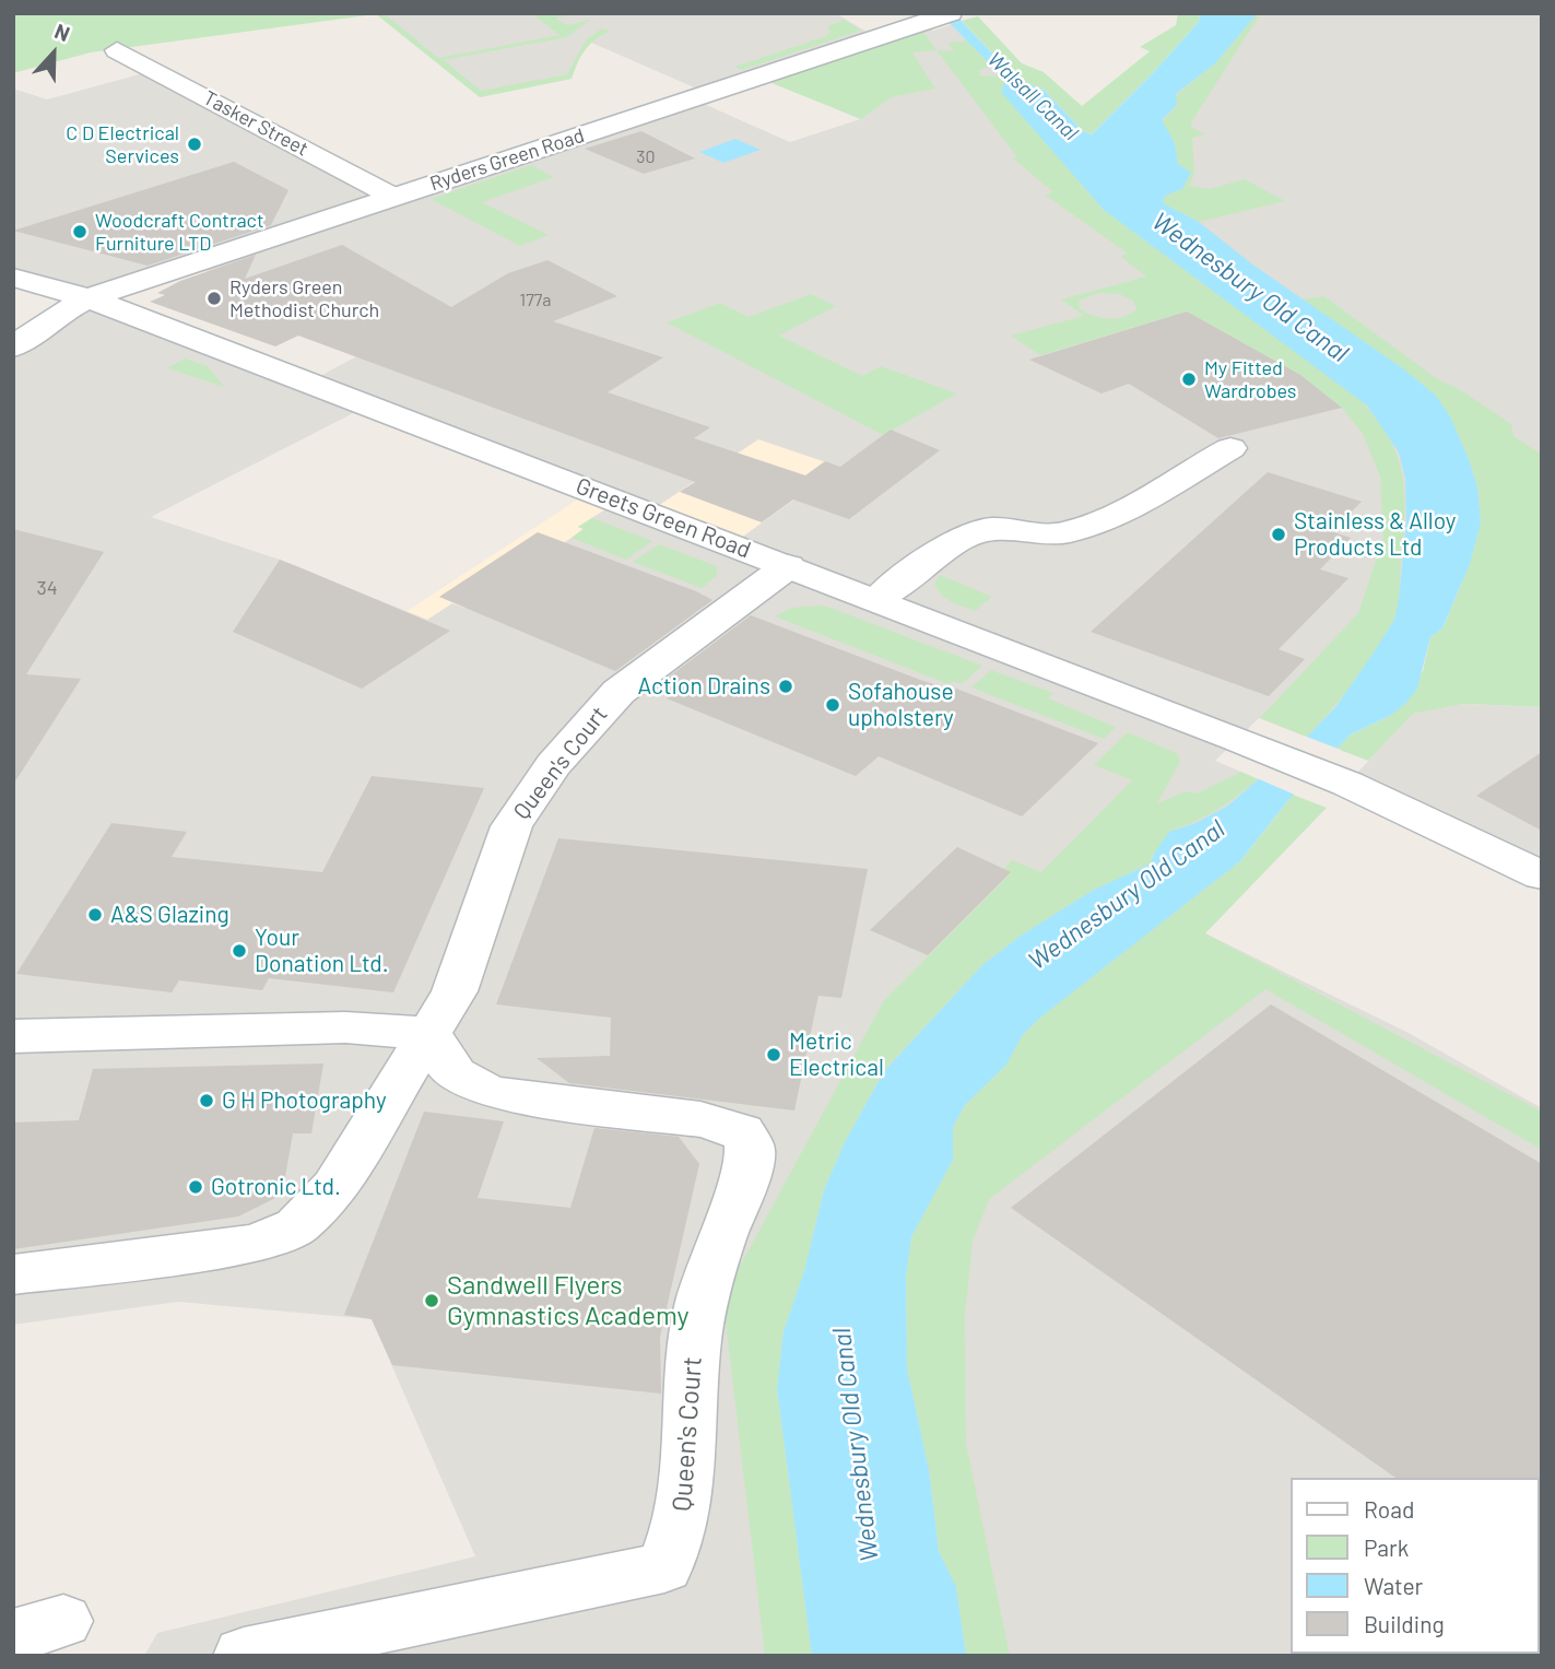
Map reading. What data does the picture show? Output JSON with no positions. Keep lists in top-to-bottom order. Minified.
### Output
{"streets":{"street":["Tasker Street","Ryders Green Road","Greets Green Road","Queen's Court"]},"crossings":[["Tasker Street","Ryders Green Road"],["Ryders Green Road","Greets Green Road"],["Greets Green Road","Queen's Court"]],"water":["Walsall Canal","Wednesbury Old Canal"],"places":["C D Electrical Services","Woodcraft Contract Furniture LTD","Ryders Green Methodist Church","My Fitted Wardrobes","Stainless & Alloy Products Ltd","Action Drains","Sofahouse upholstery","A&S Glazing","Your Donation Ltd.","Metric Electrical","G H Photography","Gotronic Ltd.","Sandwell Flyers Gymnastics Academy"],"house_numbers":["30","177a","34"],"legend":["Road","Park","Water","Building"],"north":"top"}
